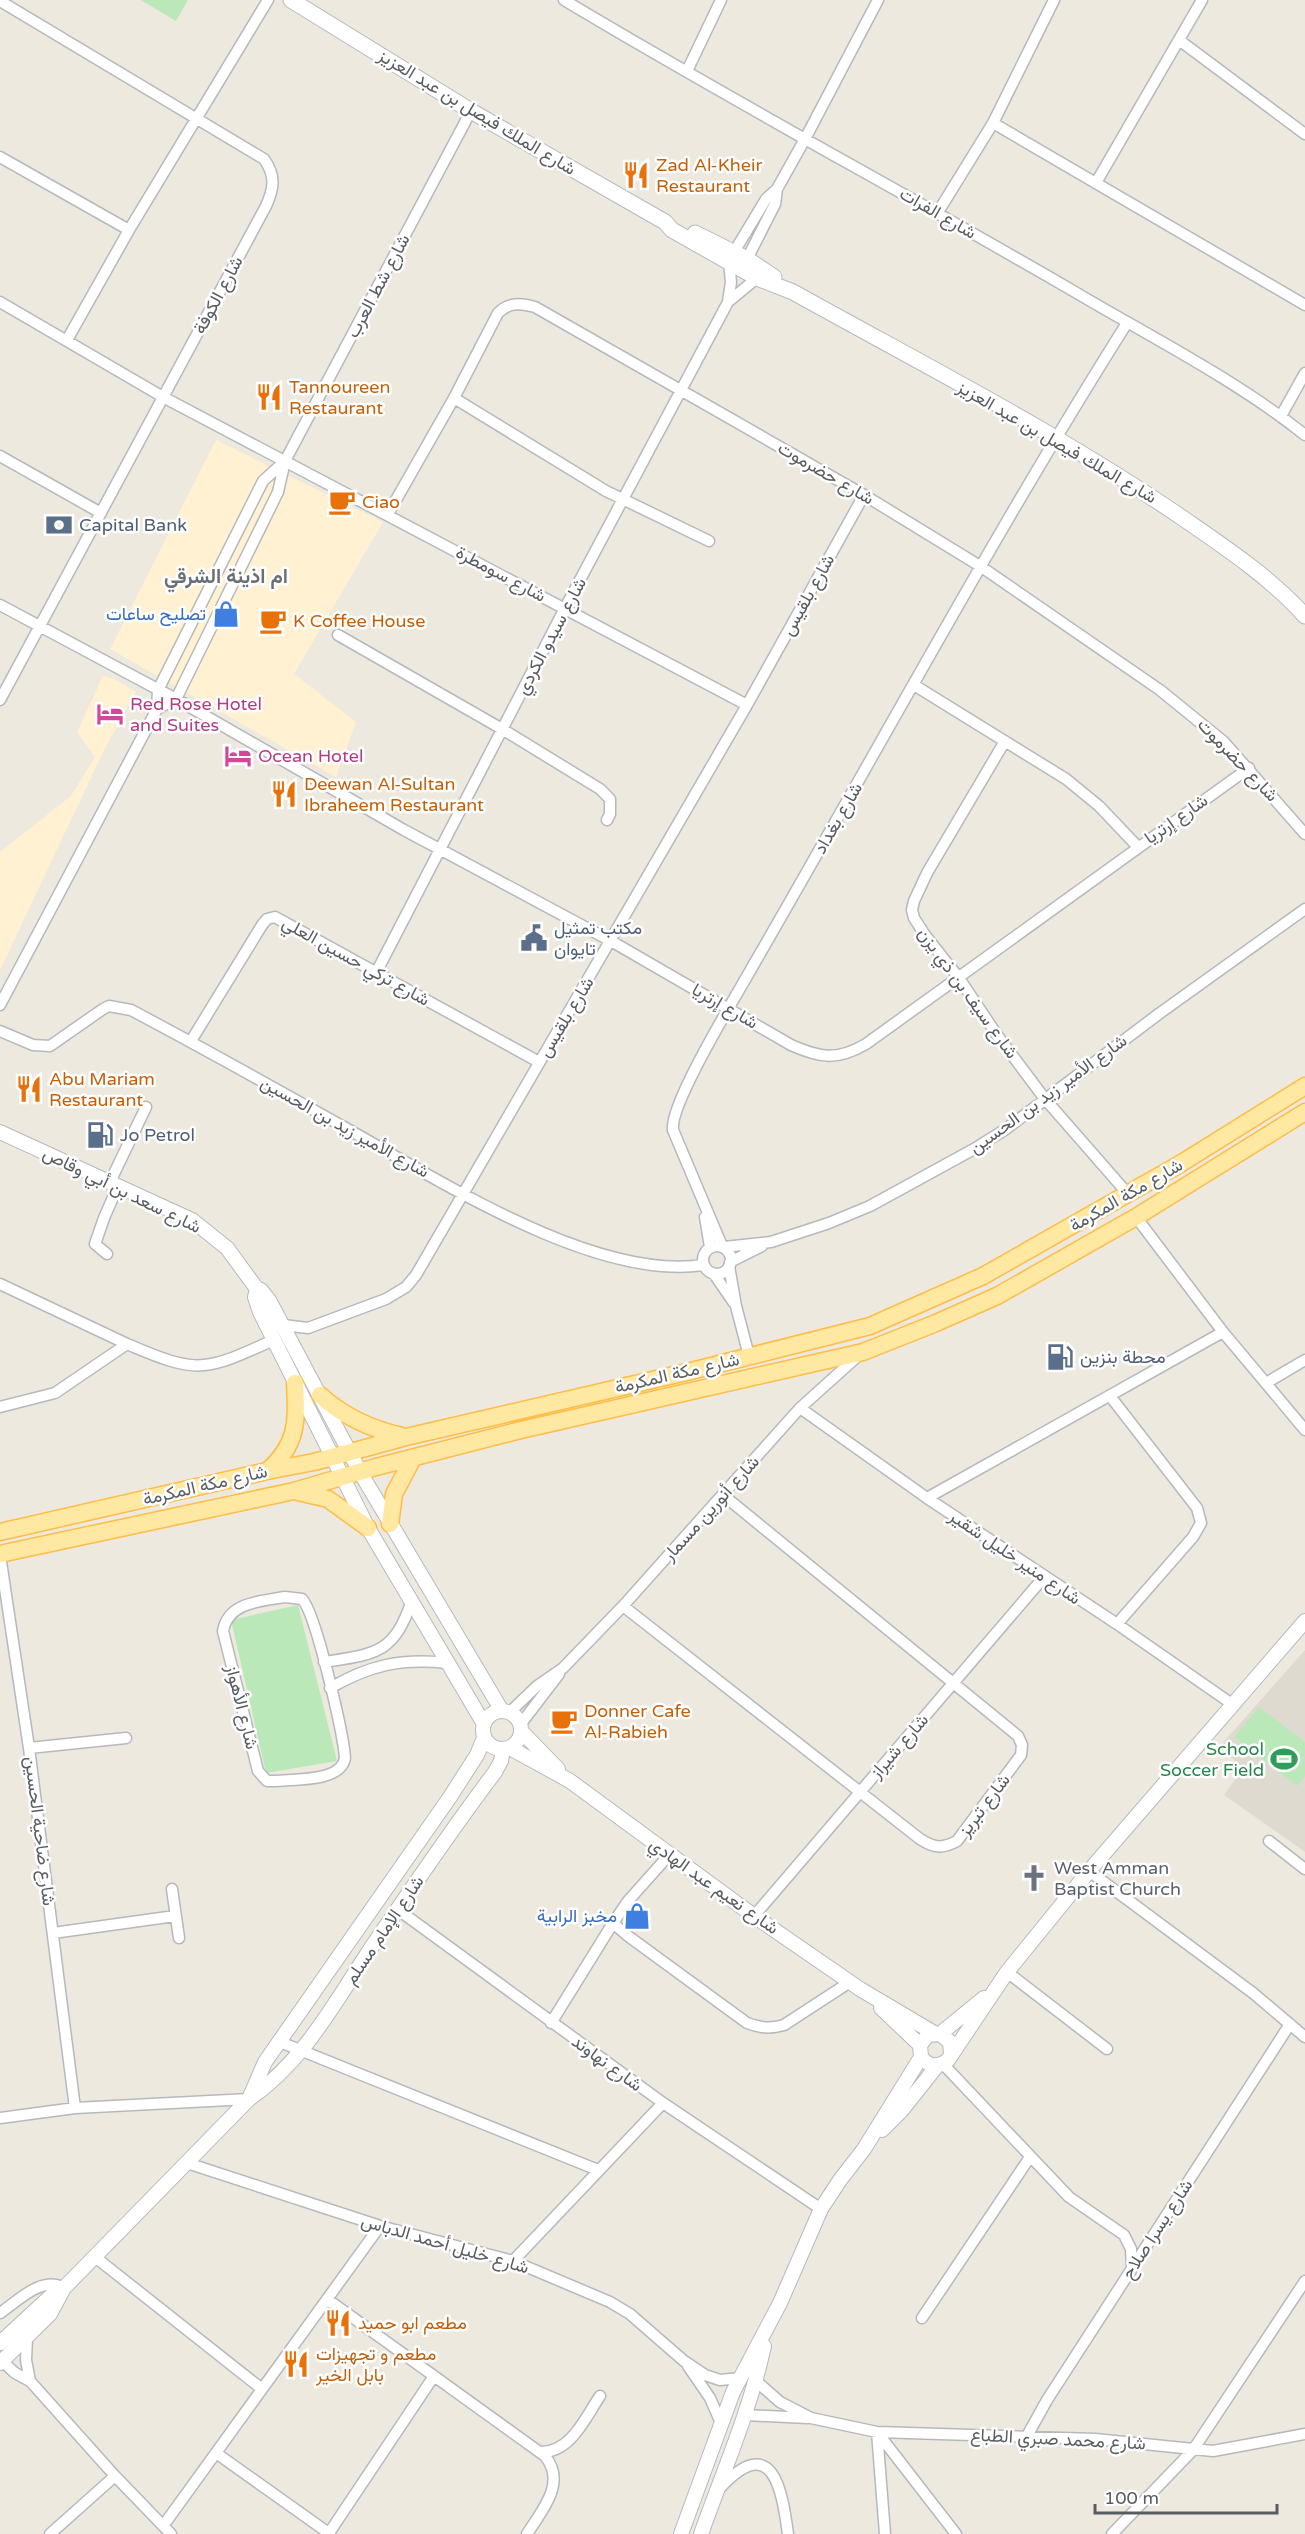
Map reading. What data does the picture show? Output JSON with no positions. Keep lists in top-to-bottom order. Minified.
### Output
{"streets":{"main road":["شارع الملك فيصل بن عبد العزيز","شارع مكة المكرمة"],"street":["شارع الفرات","شارع شط العرب","شارع الكوفة","شارع حضرموت","شارع سومطرة","شارع بلقيس","شارع سيدو الكردي","شارع بغداد","شارع إرتريا","شارع تركي حسين العلي","شارع سيف بن ذي يزن","شارع الأمير زيد بن الحسين","شارع سعد بن أبي وقاص","شارع أنورين مسمار","شارع منير خليل شقير","شارع الأهواز","شارع شيراز","شارع تبريز","شارع ضاحية الحسين","شارع نعيم عبد الهادي","شارع الإمام مسلم","شارع نهاوند","شارع يسرا صلاح","شارع خليل أحمد الدباس","شارع محمد صبري الطباع"]},"crossings":[["شارع الملك فيصل بن عبد العزيز","شارع شط العرب"],["شارع الملك فيصل بن عبد العزيز","شارع سيدو الكردي"],["شارع الملك فيصل بن عبد العزيز","شارع بغداد"],["شارع الفرات","شارع بغداد"],["شارع شط العرب","شارع سومطرة"],["شارع شط العرب","شارع إرتريا"],["شارع الكوفة","شارع سومطرة"],["شارع الكوفة","شارع إرتريا"],["شارع حضرموت","شارع سومطرة"],["شارع حضرموت","شارع بلقيس"],["شارع حضرموت","شارع سيدو الكردي"],["شارع حضرموت","شارع بغداد"],["شارع حضرموت","شارع إرتريا"],["شارع سومطرة","شارع بلقيس"],["شارع سومطرة","شارع سيدو الكردي"],["شارع بلقيس","شارع إرتريا"],["شارع بلقيس","شارع تركي حسين العلي"],["شارع بلقيس","شارع الأمير زيد بن الحسين"],["شارع بلقيس","شارع سعد بن أبي وقاص"],["شارع سيدو الكردي","شارع إرتريا"],["شارع سيدو الكردي","شارع تركي حسين العلي"],["شارع بغداد","شارع إرتريا"],["شارع بغداد","شارع الأمير زيد بن الحسين"],["شارع إرتريا","شارع سيف بن ذي يزن"],["شارع تركي حسين العلي","شارع الأمير زيد بن الحسين"],["شارع سيف بن ذي يزن","شارع الأمير زيد بن الحسين"],["شارع سيف بن ذي يزن","شارع مكة المكرمة"],["شارع سعد بن أبي وقاص","شارع مكة المكرمة"],["شارع مكة المكرمة","شارع أنورين مسمار"],["شارع مكة المكرمة","شارع ضاحية الحسين"],["شارع أنورين مسمار","شارع منير خليل شقير"],["شارع أنورين مسمار","شارع تبريز"],["شارع أنورين مسمار","شارع نعيم عبد الهادي"],["شارع أنورين مسمار","شارع الإمام مسلم"],["شارع منير خليل شقير","شارع شيراز"],["شارع شيراز","شارع تبريز"],["شارع شيراز","شارع نعيم عبد الهادي"],["شارع نعيم عبد الهادي","شارع الإمام مسلم"],["شارع الإمام مسلم","شارع نهاوند"],["شارع الإمام مسلم","شارع خليل أحمد الدباس"],["شارع يسرا صلاح","شارع محمد صبري الطباع"]],"districts":["ام اذينة الشرقي"],"places":{"restaurant":["Zad Al-Kheir Restaurant","Tannoureen Restaurant","Deewan Al-Sultan Ibraheem Restaurant","Abu Mariam Restaurant","مطعم ابو حميد","مطعم و تجهيزات بابل الخير"],"cafe":["Ciao","K Coffee House","Donner Cafe Al-Rabieh"],"bank":["Capital Bank"],"shop":["تصليح ساعات","مخبز الرابية"],"hotel":["Red Rose Hotel and Suites","Ocean Hotel"],"public building":["مكتب تمثيل تايوان"],"fuel station":["Jo Petrol","محطة بنزين"],"sports":["School Soccer Field"],"church":["West Amman Baptist Church"]},"scale_bar":"100 m"}
